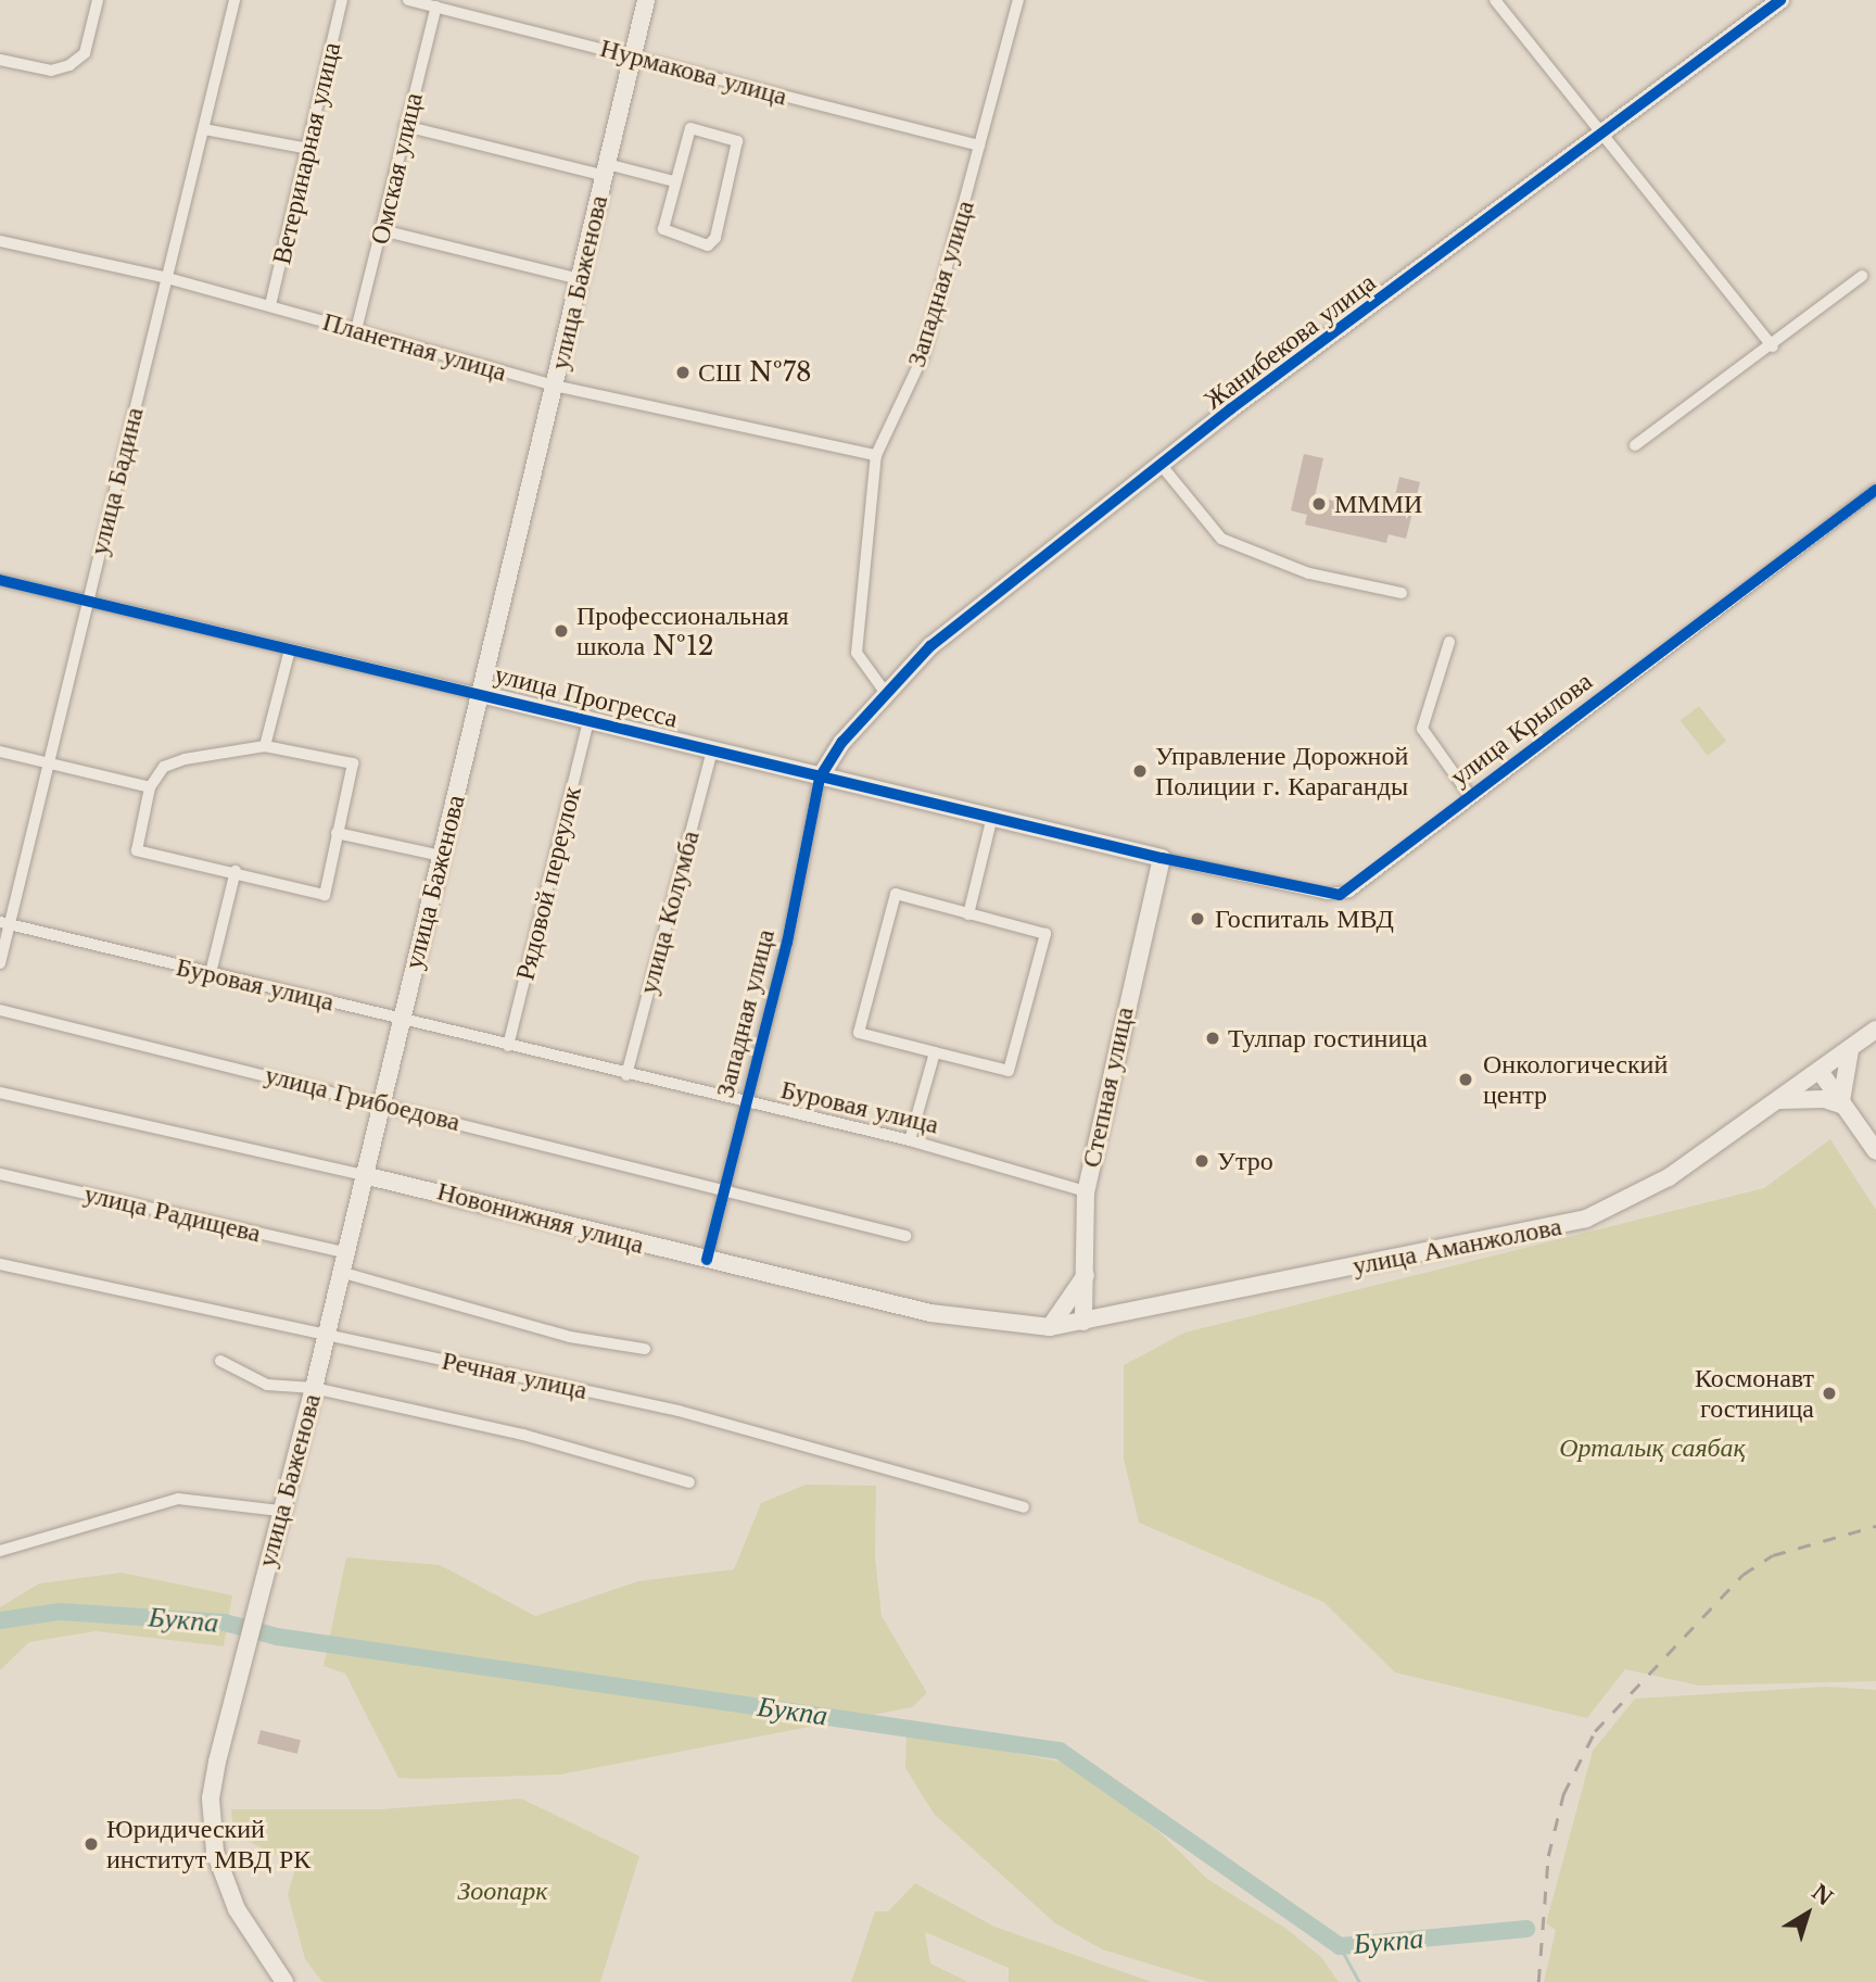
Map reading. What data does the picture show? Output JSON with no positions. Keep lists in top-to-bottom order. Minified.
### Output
{"streets":{"main road":["улица Баженова","Жанибекова улица","улица Прогресса","Степная улица","Новонижняя улица","улица Аманжолова"],"street":["Нурмакова улица","Ветеринарная улица","Омская улица","Западная улица","Планетная улица","улица Бадина","улица Крылова","Рядовой переулок","улица Колумба","Буровая улица","улица Грибоедова","улица Радищева","Речная улица"]},"crossings":[["Нурмакова улица","Омская улица"],["Нурмакова улица","улица Баженова"],["Нурмакова улица","Западная улица"],["Ветеринарная улица","Планетная улица"],["Омская улица","Планетная улица"],["улица Баженова","Планетная улица"],["улица Баженова","улица Прогресса"],["улица Баженова","Буровая улица"],["улица Баженова","улица Грибоедова"],["улица Баженова","улица Радищева"],["улица Баженова","Новонижняя улица"],["улица Баженова","Речная улица"],["Западная улица","Жанибекова улица"],["Западная улица","Планетная улица"],["Западная улица","улица Прогресса"],["Западная улица","Буровая улица"],["Западная улица","улица Грибоедова"],["Западная улица","Новонижняя улица"],["Жанибекова улица","улица Прогресса"],["Планетная улица","улица Бадина"],["улица Бадина","улица Прогресса"],["улица Бадина","Буровая улица"],["улица Прогресса","улица Крылова"],["улица Прогресса","Рядовой переулок"],["улица Прогресса","улица Колумба"],["улица Прогресса","Степная улица"],["улица Крылова","Степная улица"],["Рядовой переулок","Буровая улица"],["улица Колумба","Буровая улица"],["Буровая улица","Степная улица"],["Степная улица","Новонижняя улица"],["Степная улица","улица Аманжолова"],["Новонижняя улица","улица Аманжолова"]],"water":["Букпа"],"parks":["Орталық саябақ","Зоопарк"],"places":["СШ №78","МММИ","Профессиональная школа №12","Управление Дорожной Полиции г. Караганды","Госпиталь МВД","Тулпар гостиница","Онкологический центр","Утро","Космонавт гостиница","Юридический институт МВД РК"],"north":"top right"}
